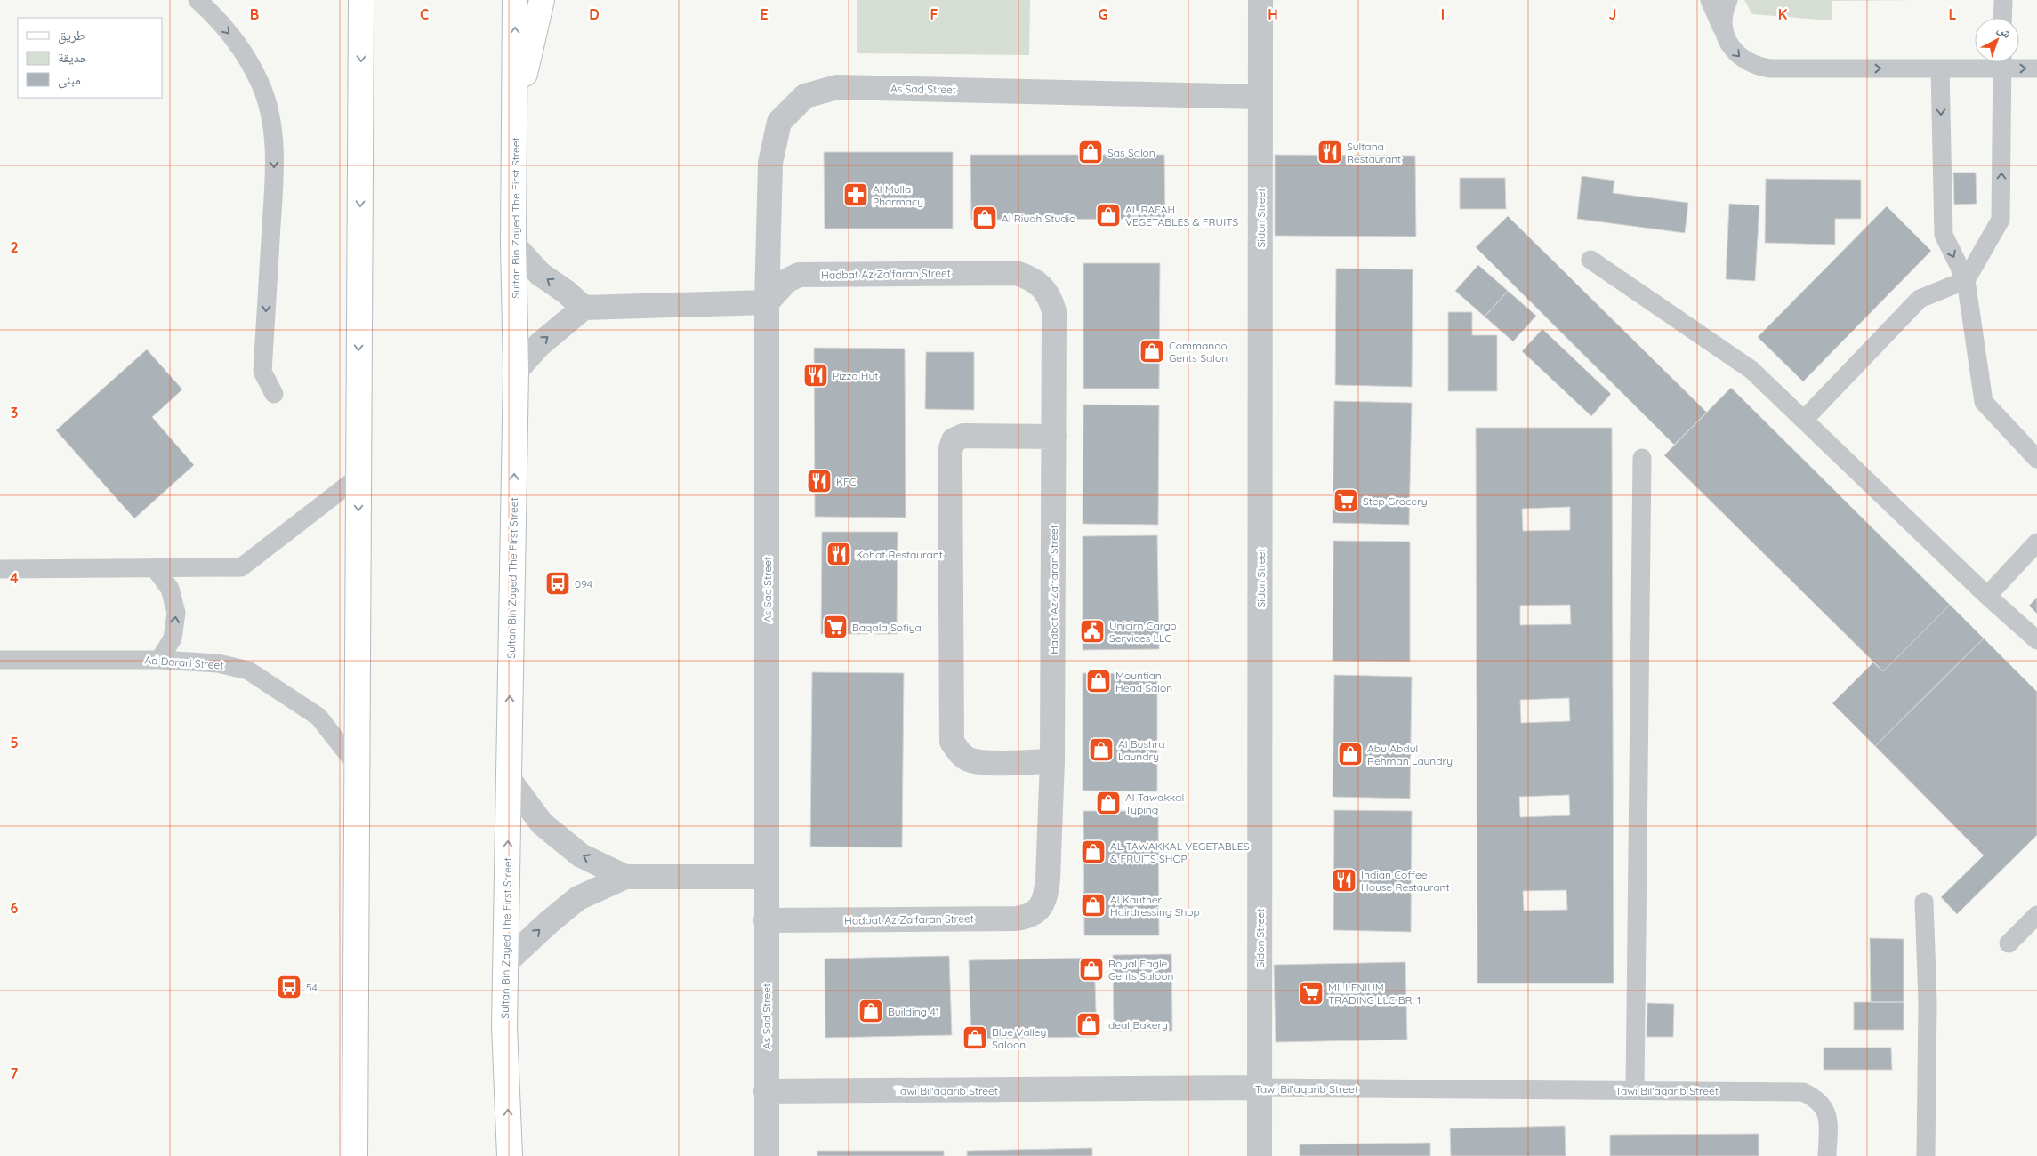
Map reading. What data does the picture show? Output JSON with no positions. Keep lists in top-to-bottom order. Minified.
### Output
{"streets":{"main road":["Sultan Bin Zayed The First Street"],"street":["As Sad Street","Sidon Street","Hadbat Az Za'faran Street","Tawi Bil'aqarib Street"],"lane":["Ad Darari Street"]},"crossings":[["As Sad Street","Sidon Street"],["As Sad Street","Hadbat Az Za'faran Street"],["As Sad Street","Tawi Bil'aqarib Street"],["Sidon Street","Tawi Bil'aqarib Street"]],"places":{"shop":["Sas Salon","AL RAFAH VEGETABLES & FRUITS","Al Riuah Studio","Commando Gents Salon","Mountian Head Salon","Al Bushra Laundry","Abu Abdul Rehman Laundry","Al Tawakkal Typing","AL TAWAKKAL VEGETABLES & FRUITS SHOP","Al Kauther Hairdressing Shop","Royal Eagle Gents Saloon","Building 41","Ideal Bakery","Blue Valley Saloon"],"restaurant":["Sultana Restaurant","Pizza Hut","KFC","Kohat Restaurant","Indian Coffee House Restaurant"],"pharmacy":["Al Mulla Pharmacy"],"supermarket":["Step Grocery","Baqala Sofiya","MILLENIUM TRADING LLC BR. 1"],"bus stop":["094","54"],"public building":["Unicirn Cargo Services LLC"]},"legend":["طريق","حديقة","مبنى"],"north":"top right","grid":{"columns":["B","C","D","E","F","G","H","I","J","K","L"],"rows":["2","3","4","5","6","7"]}}
